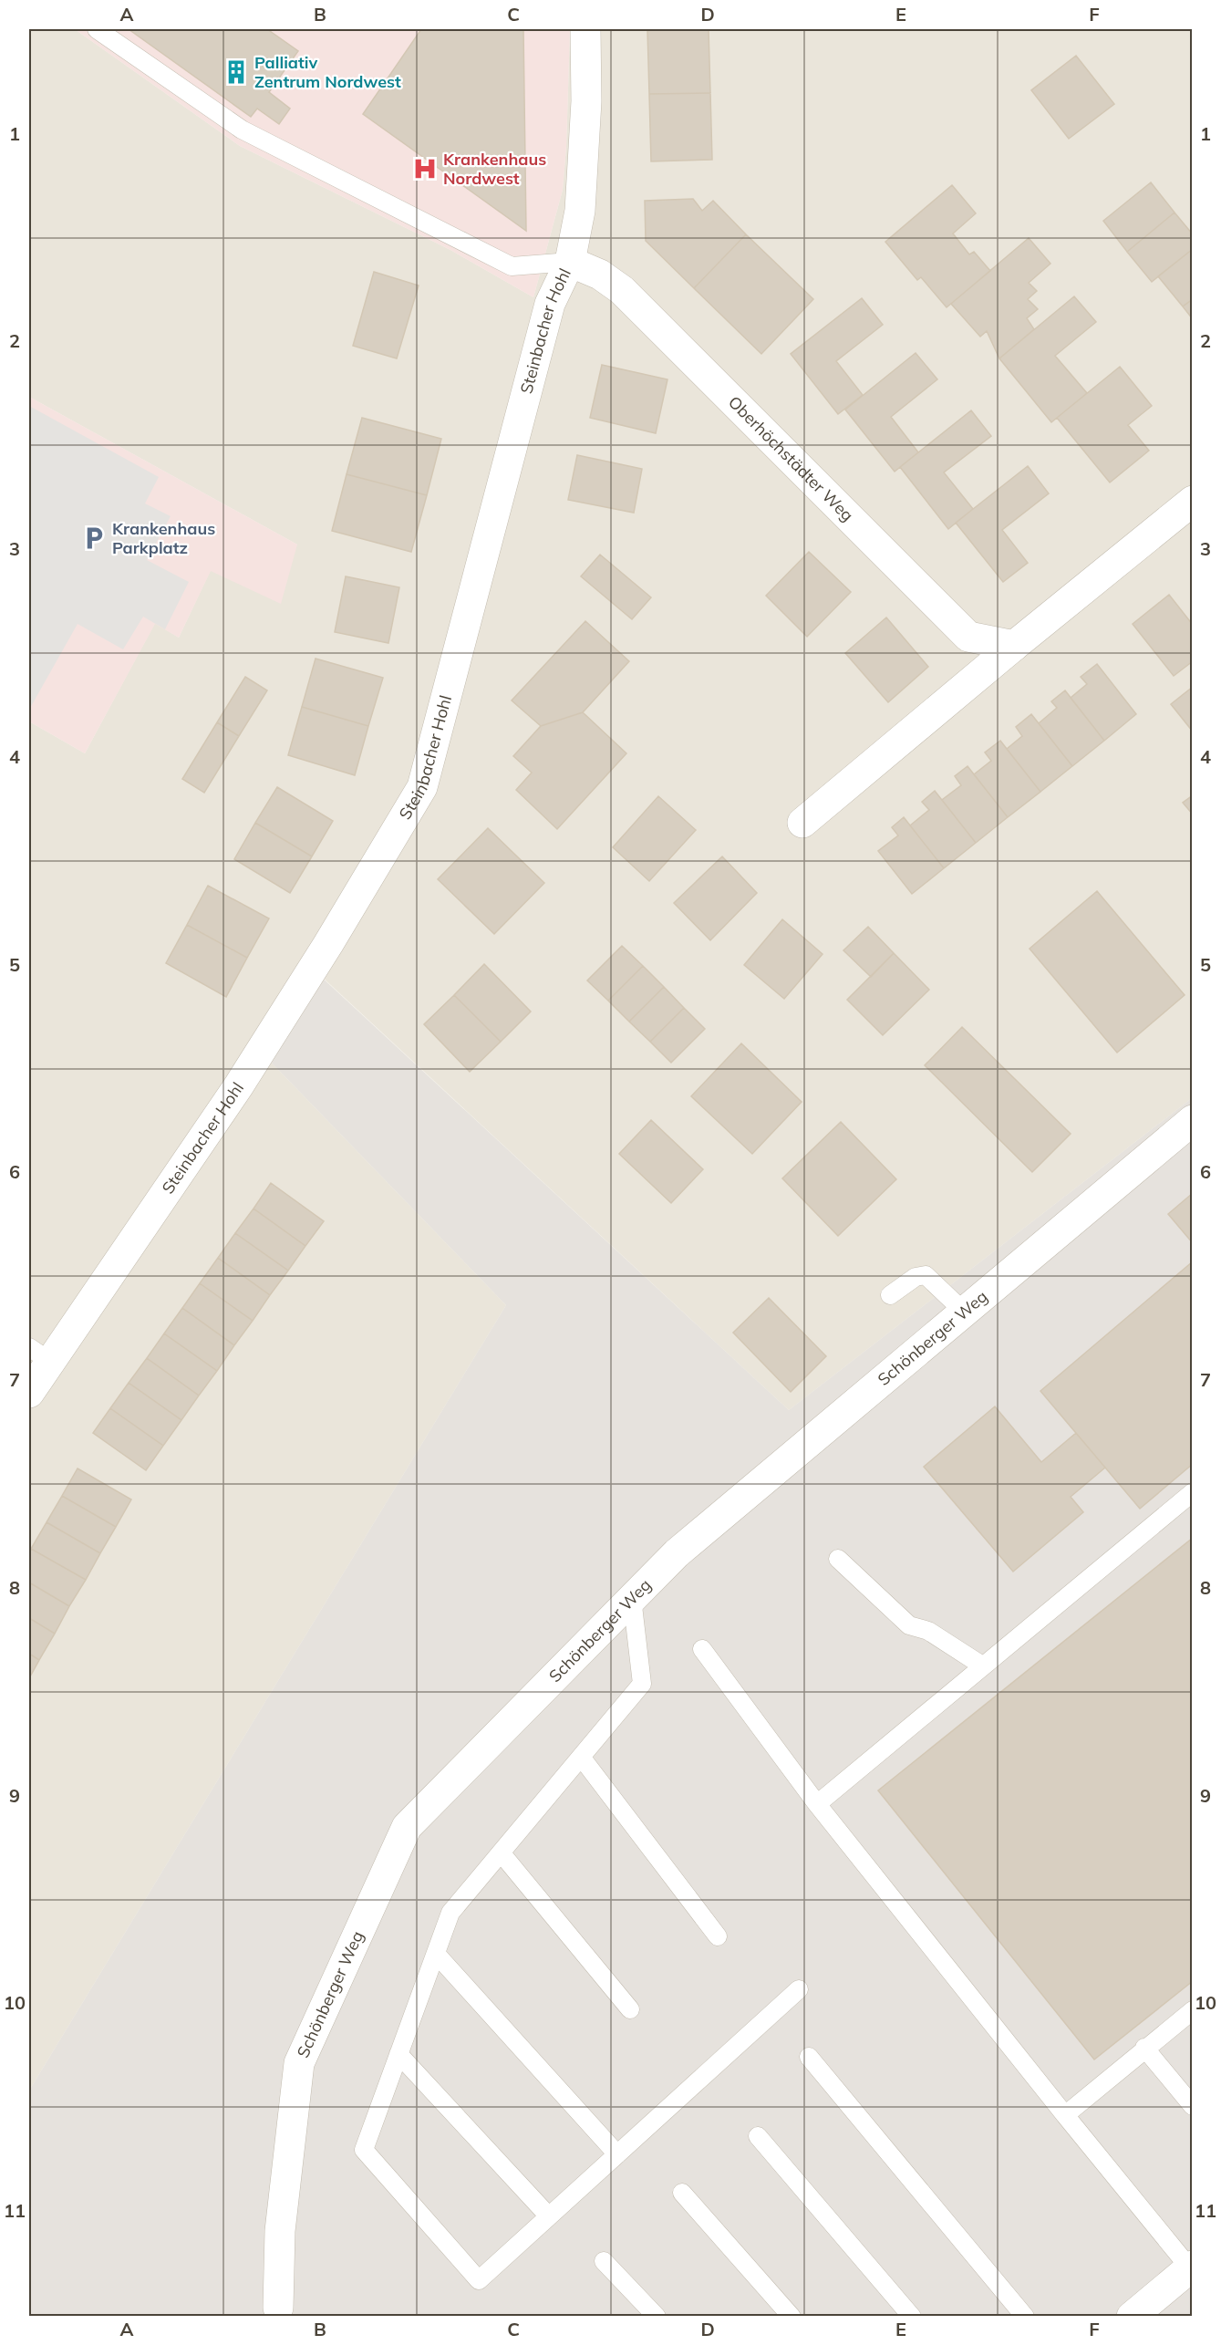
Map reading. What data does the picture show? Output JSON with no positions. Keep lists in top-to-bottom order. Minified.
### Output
{"streets":{"street":["Steinbacher Hohl","Oberhöchstädter Weg","Schönberger Weg"]},"crossings":[["Steinbacher Hohl","Oberhöchstädter Weg"]],"places":{"building":["Palliativ Zentrum Nordwest"],"hospital":["Krankenhaus Nordwest"],"parking":["Krankenhaus Parkplatz"]},"grid":{"columns":["A","B","C","D","E","F"],"rows":["1","2","3","4","5","6","7","8","9","10","11"]}}
